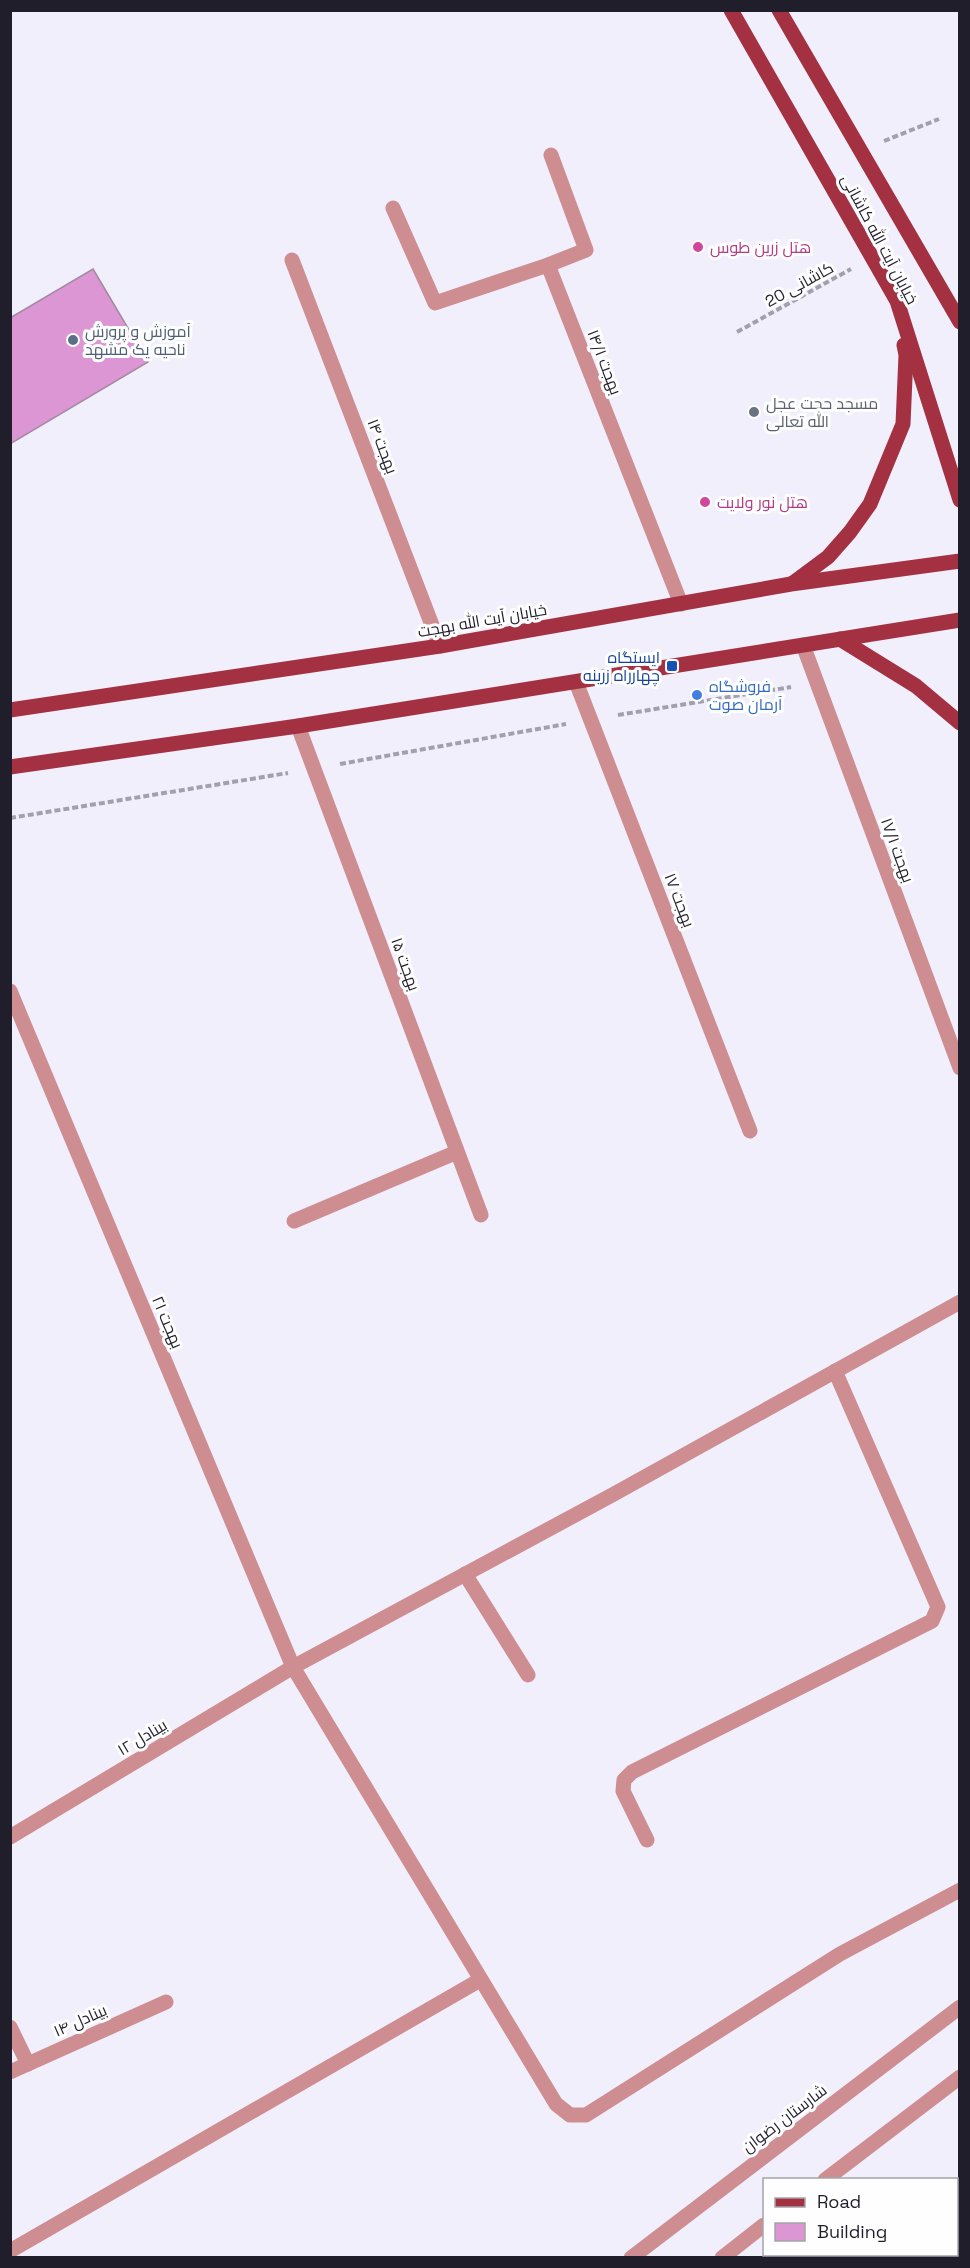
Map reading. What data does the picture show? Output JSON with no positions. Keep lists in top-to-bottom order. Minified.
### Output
{"streets":{"main road":["خیابان آیت الله کاشانی","خیابان آیت الله بهجت"],"street":["بهجت ۱۴/۱","بهجت ۱۴","بهجت ۱۷/۱","بهجت ۱۷","بهجت ۱۵","بهجت ۲۱","بینادل ۱۲","بینادل ۱۴","شارستان رضوان"],"path":["کاشانی 20"]},"crossings":[["خیابان آیت الله کاشانی","کاشانی 20"],["بهجت ۱۴/۱","خیابان آیت الله بهجت"],["بهجت ۱۴","خیابان آیت الله بهجت"],["بهجت ۲۱","بینادل ۱۲"]],"places":{"other":["هتل زرین طوس","آموزش و پرورش ناحیه یک مشهد","مسجد حجت عجل الله تعالی","هتل نور ولایت","فروشگاه آرمان صوت"],"transit":["ایستگاه چهارراه زرینه"]},"legend":["Road","Building"]}
